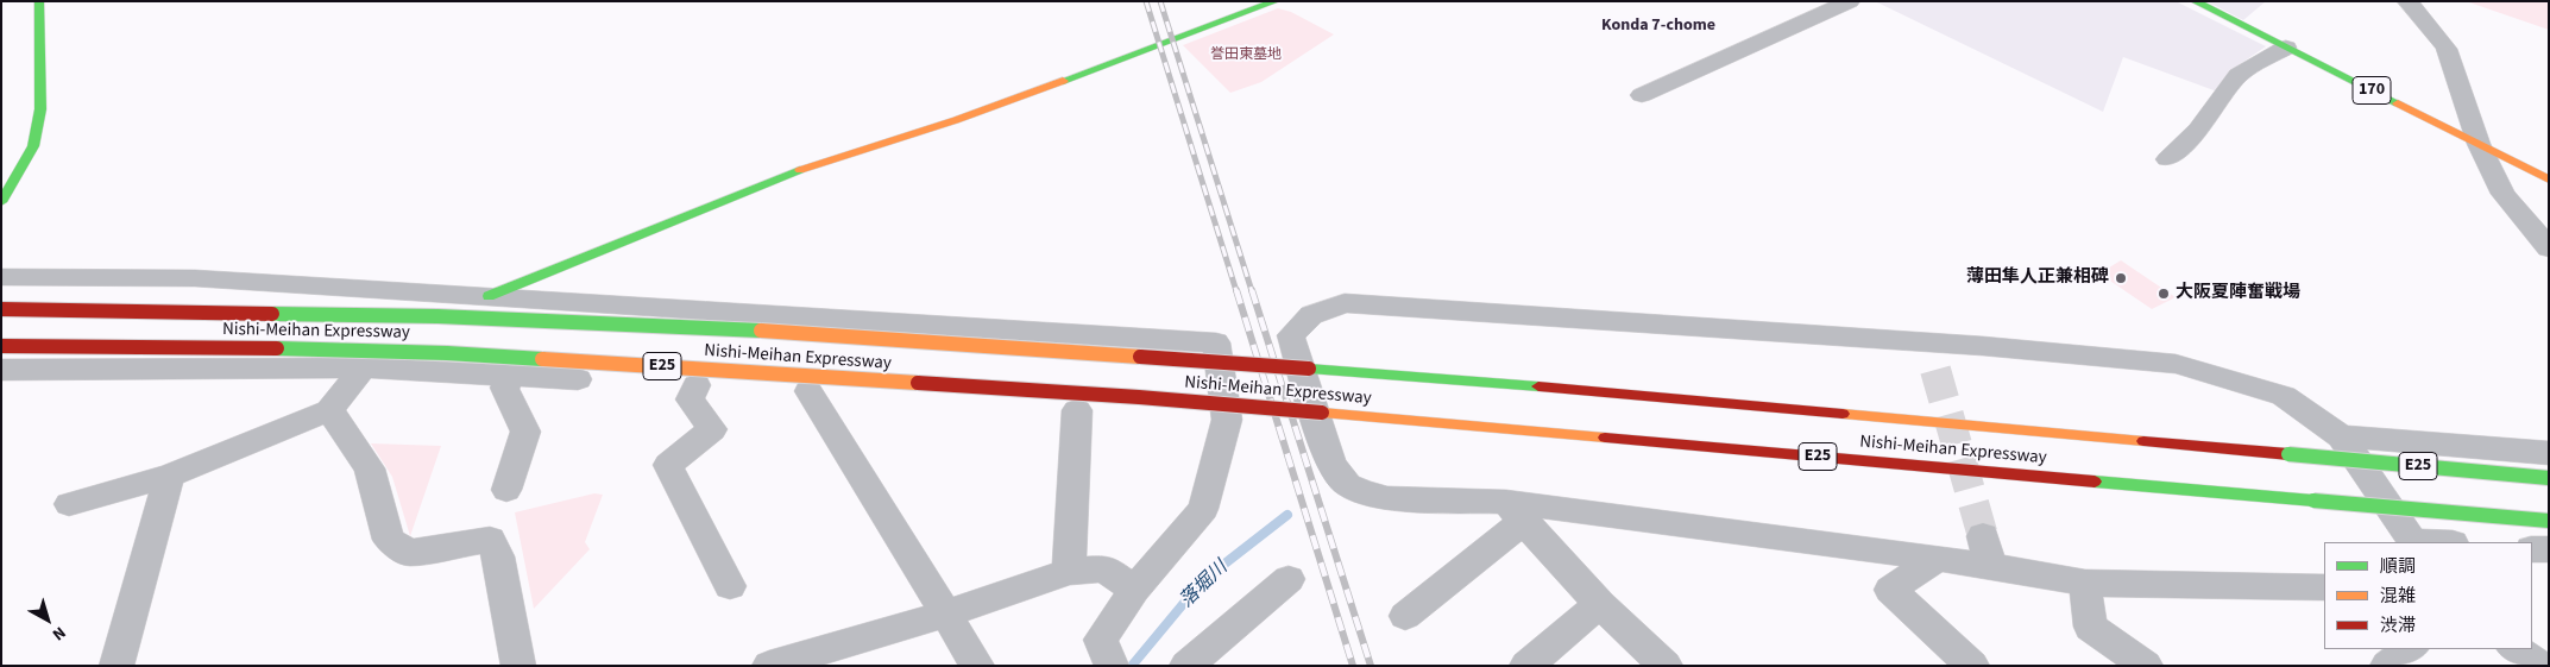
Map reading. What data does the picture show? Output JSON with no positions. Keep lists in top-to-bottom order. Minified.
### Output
{"streets":{"main road":["170","Nishi-Meihan Expressway","E25"]},"districts":["Konda 7-chome"],"water":["落堀川"],"parks":["誉田東墓地"],"places":["薄田隼人正兼相碑","大阪夏陣奮戦場"],"legend":["順調","混雑","渋滞"],"north":"bottom right"}
